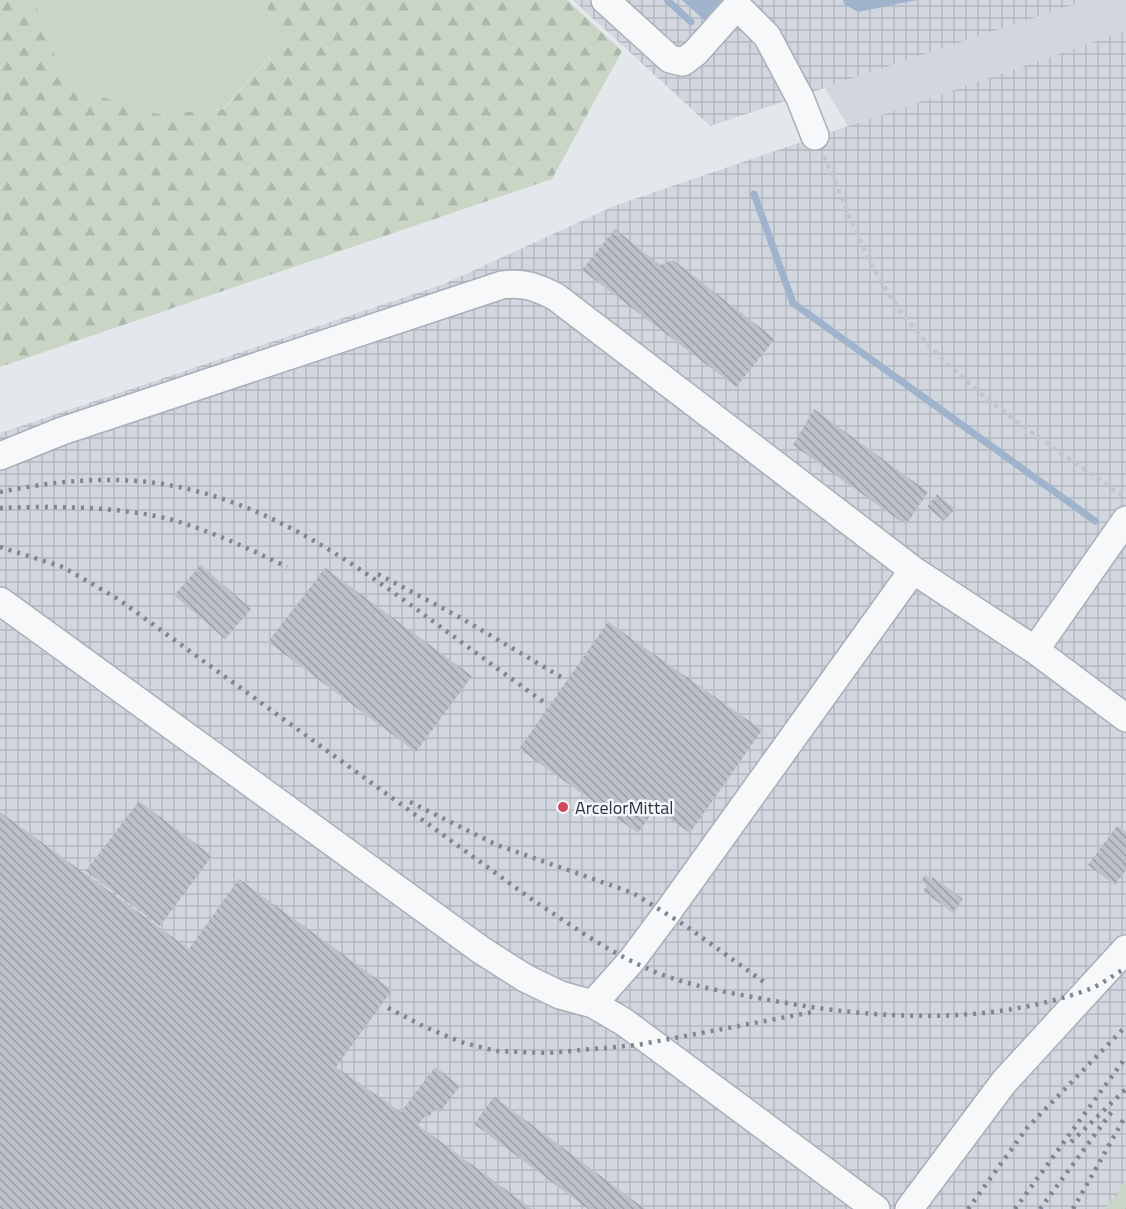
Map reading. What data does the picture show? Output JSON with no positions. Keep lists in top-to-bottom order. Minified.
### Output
{"places":["ArcelorMittal"]}
